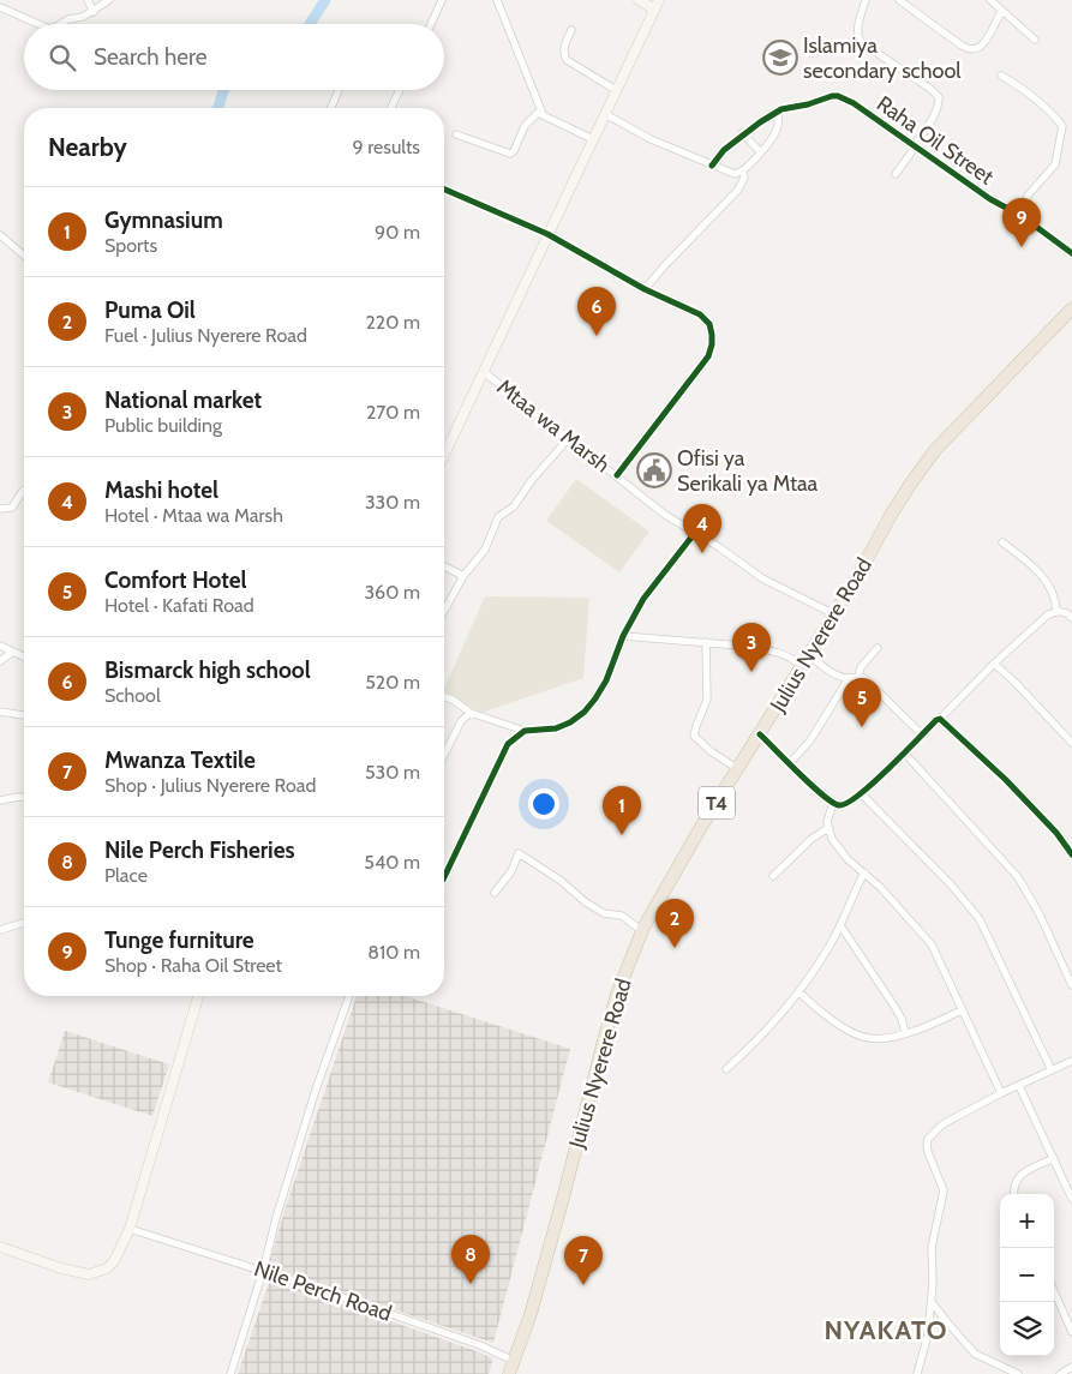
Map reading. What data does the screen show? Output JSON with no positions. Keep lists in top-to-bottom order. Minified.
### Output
{"streets":{"highway":["Julius Nyerere Road","T4"],"street":["Raha Oil Street","Mtaa wa Marsh","Nile Perch Road"]},"crossings":[["Mtaa wa Marsh","Julius Nyerere Road"],["Julius Nyerere Road","Nile Perch Road"]],"districts":["NYAKATO"],"places":{"school or university":["Islamiya secondary school"],"public building":["Ofisi ya Serikali ya Mtaa"]},"page":{"search":"Search here","heading":["Nearby","9 results"],"list":[{"mark":"1","name":"Gymnasium","note":"Sports","value":"90 m"},{"mark":"2","name":"Puma Oil","note":"Fuel · Julius Nyerere Road","value":"220 m"},{"mark":"3","name":"National market","note":"Public building","value":"270 m"},{"mark":"4","name":"Mashi hotel","note":"Hotel · Mtaa wa Marsh","value":"330 m"},{"mark":"5","name":"Comfort Hotel","note":"Hotel · Kafati Road","value":"360 m"},{"mark":"6","name":"Bismarck high school","note":"School","value":"520 m"},{"mark":"7","name":"Mwanza Textile","note":"Shop · Julius Nyerere Road","value":"530 m"},{"mark":"8","name":"Nile Perch Fisheries","note":"Place","value":"540 m"},{"mark":"9","name":"Tunge furniture","note":"Shop · Raha Oil Street","value":"810 m"}],"pins":["9","6","4","3","5","1","2","8","7"],"map_buttons":["+","−"]}}
